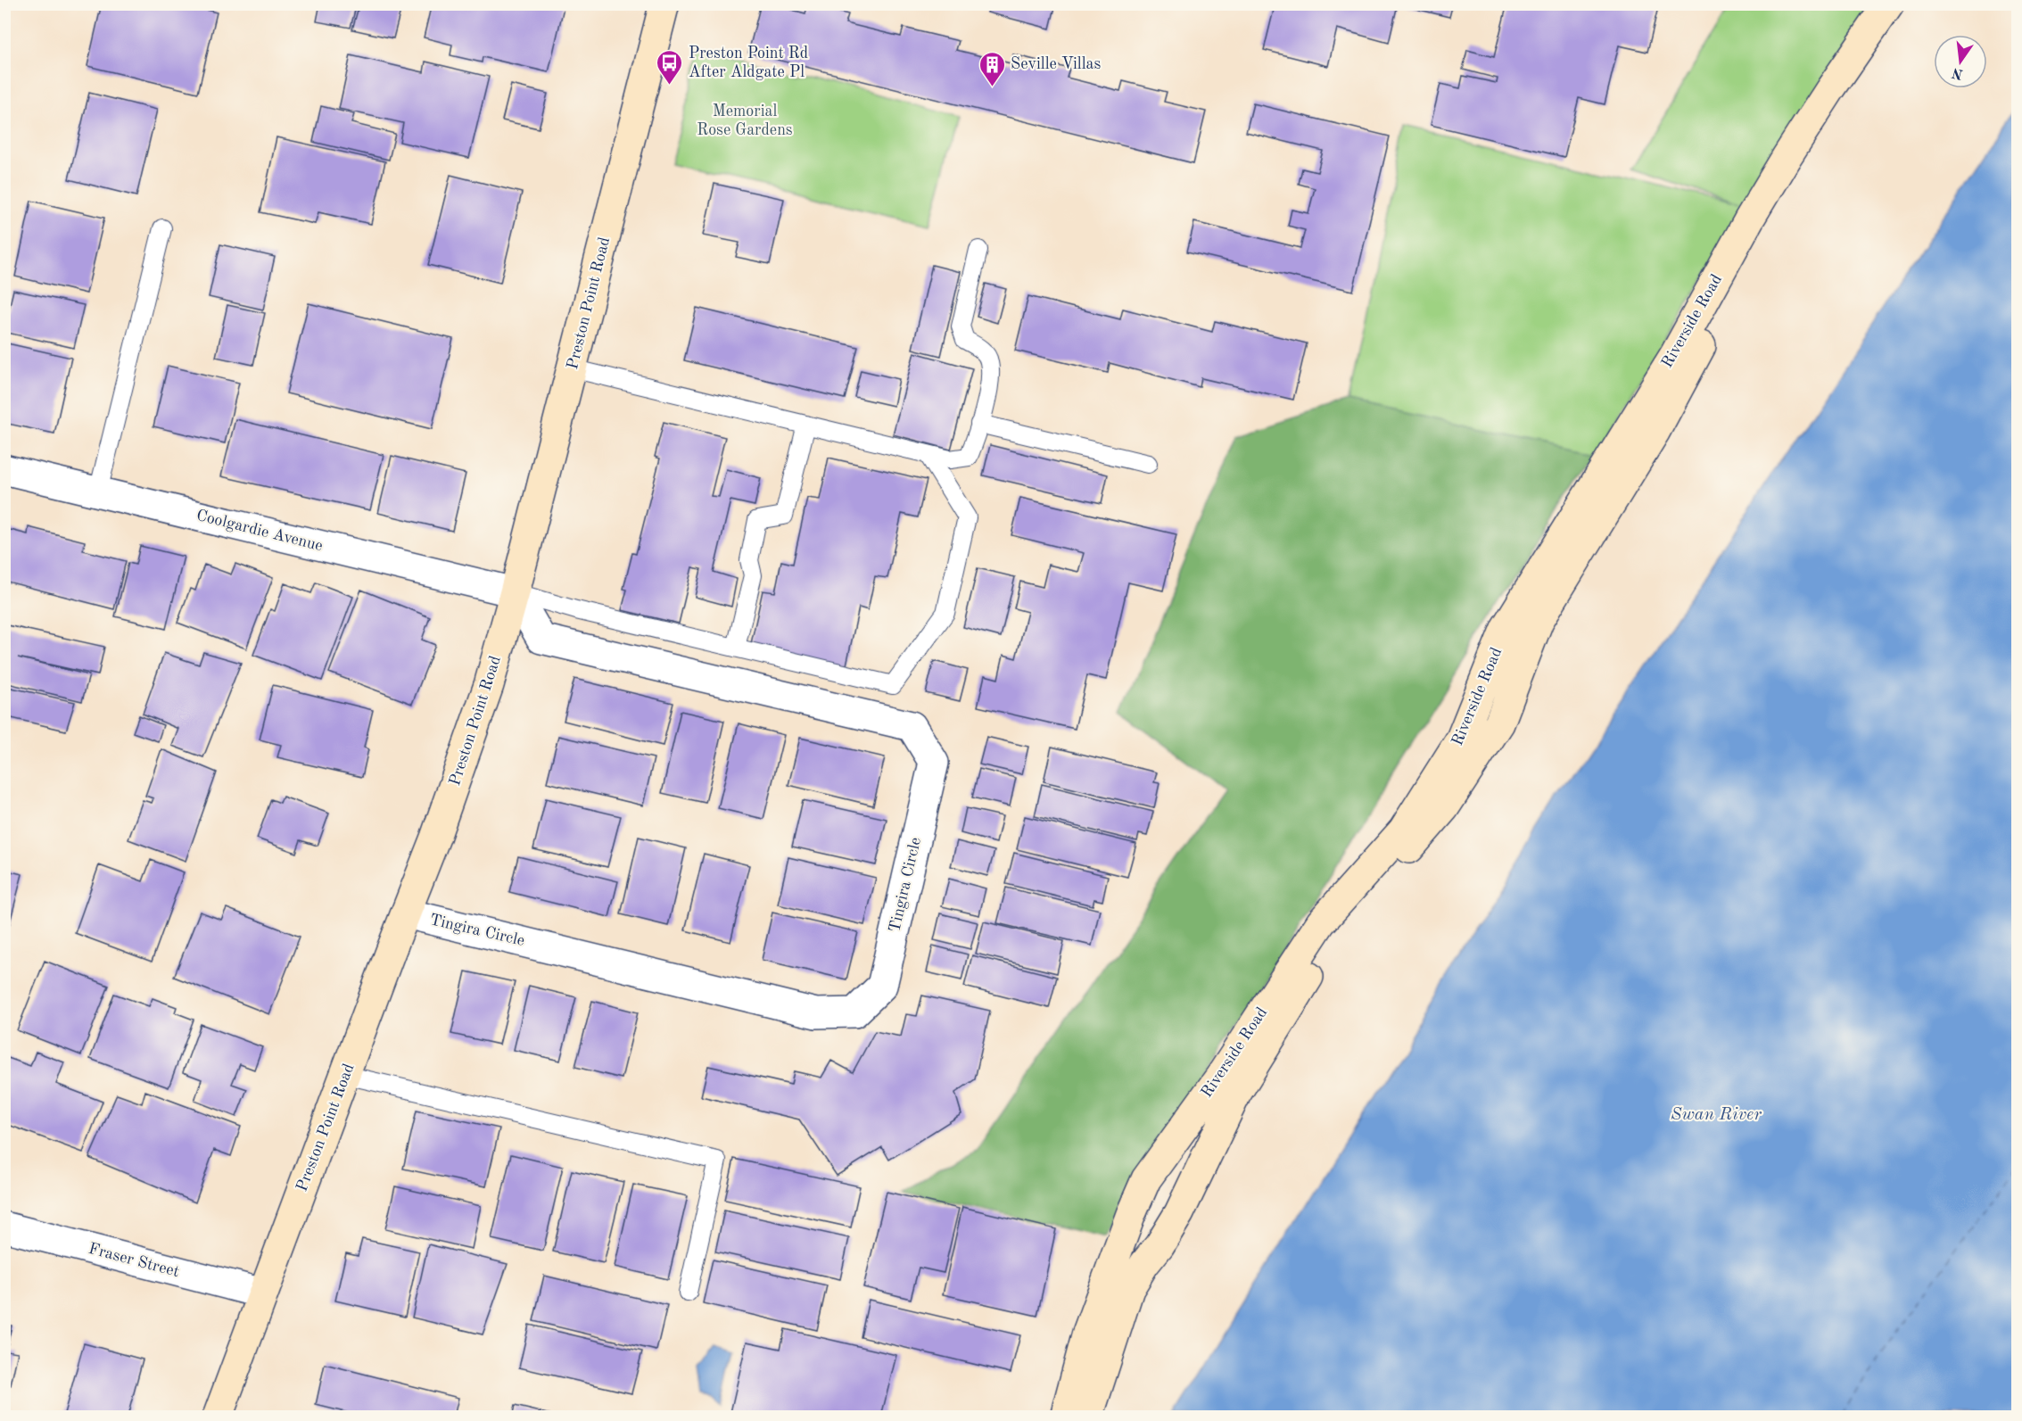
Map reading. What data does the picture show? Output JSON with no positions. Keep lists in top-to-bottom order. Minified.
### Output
{"streets":{"street":["Preston Point Road","Riverside Road","Coolgardie Avenue","Tingira Circle","Fraser Street"]},"crossings":[["Preston Point Road","Coolgardie Avenue"],["Preston Point Road","Tingira Circle"],["Preston Point Road","Fraser Street"],["Coolgardie Avenue","Tingira Circle"]],"water":["Swan River"],"parks":["Memorial Rose Gardens"],"places":{"bus stop":["Preston Point Rd After Aldgate Pl"],"building":["Seville Villas"]},"north":"bottom"}
